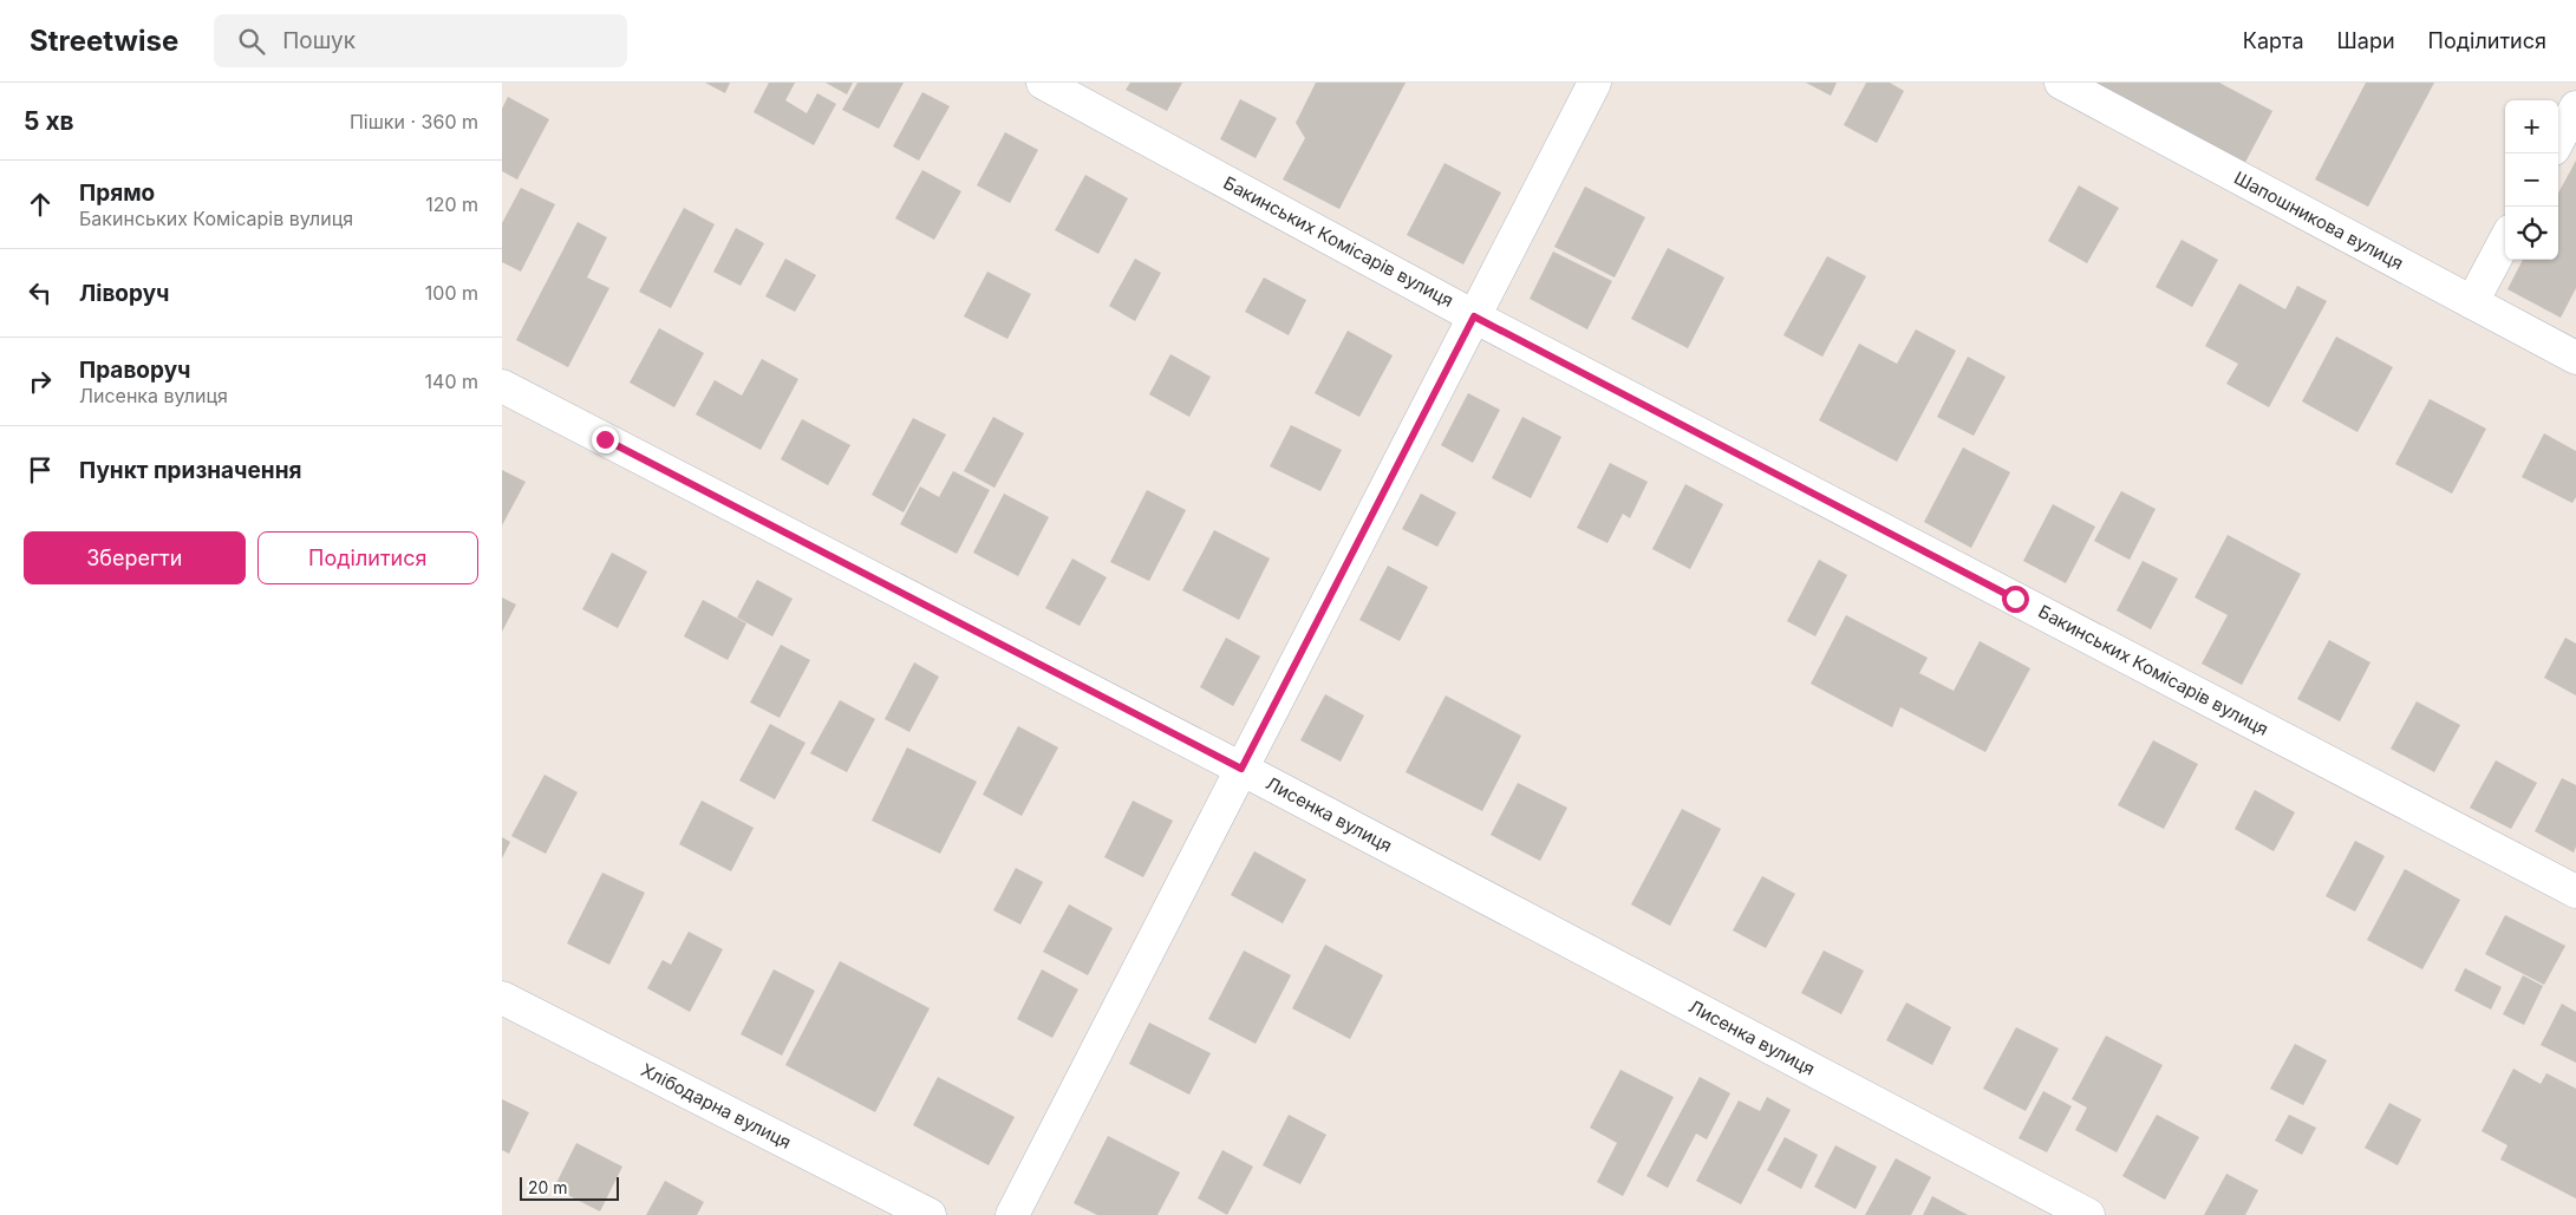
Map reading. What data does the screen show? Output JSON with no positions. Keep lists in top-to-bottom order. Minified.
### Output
{"streets":{"street":["Шапошникова вулиця","Бакинських Комісарів вулиця","Лисенка вулиця","Хлібодарна вулиця"]},"scale_bar":"20 m","page":{"header":"Streetwise","search":"Пошук","nav":["Карта","Шари","Поділитися"],"heading":["5 хв","Пішки · 360 m"],"map_buttons":["+","−"],"list":[["Прямо","Бакинських Комісарів вулиця","120 m"],["Ліворуч","100 m"],["Праворуч","Лисенка вулиця","140 m"],"Пункт призначення"],"buttons":["Зберегти","Поділитися"],"scale":"20 m"}}
